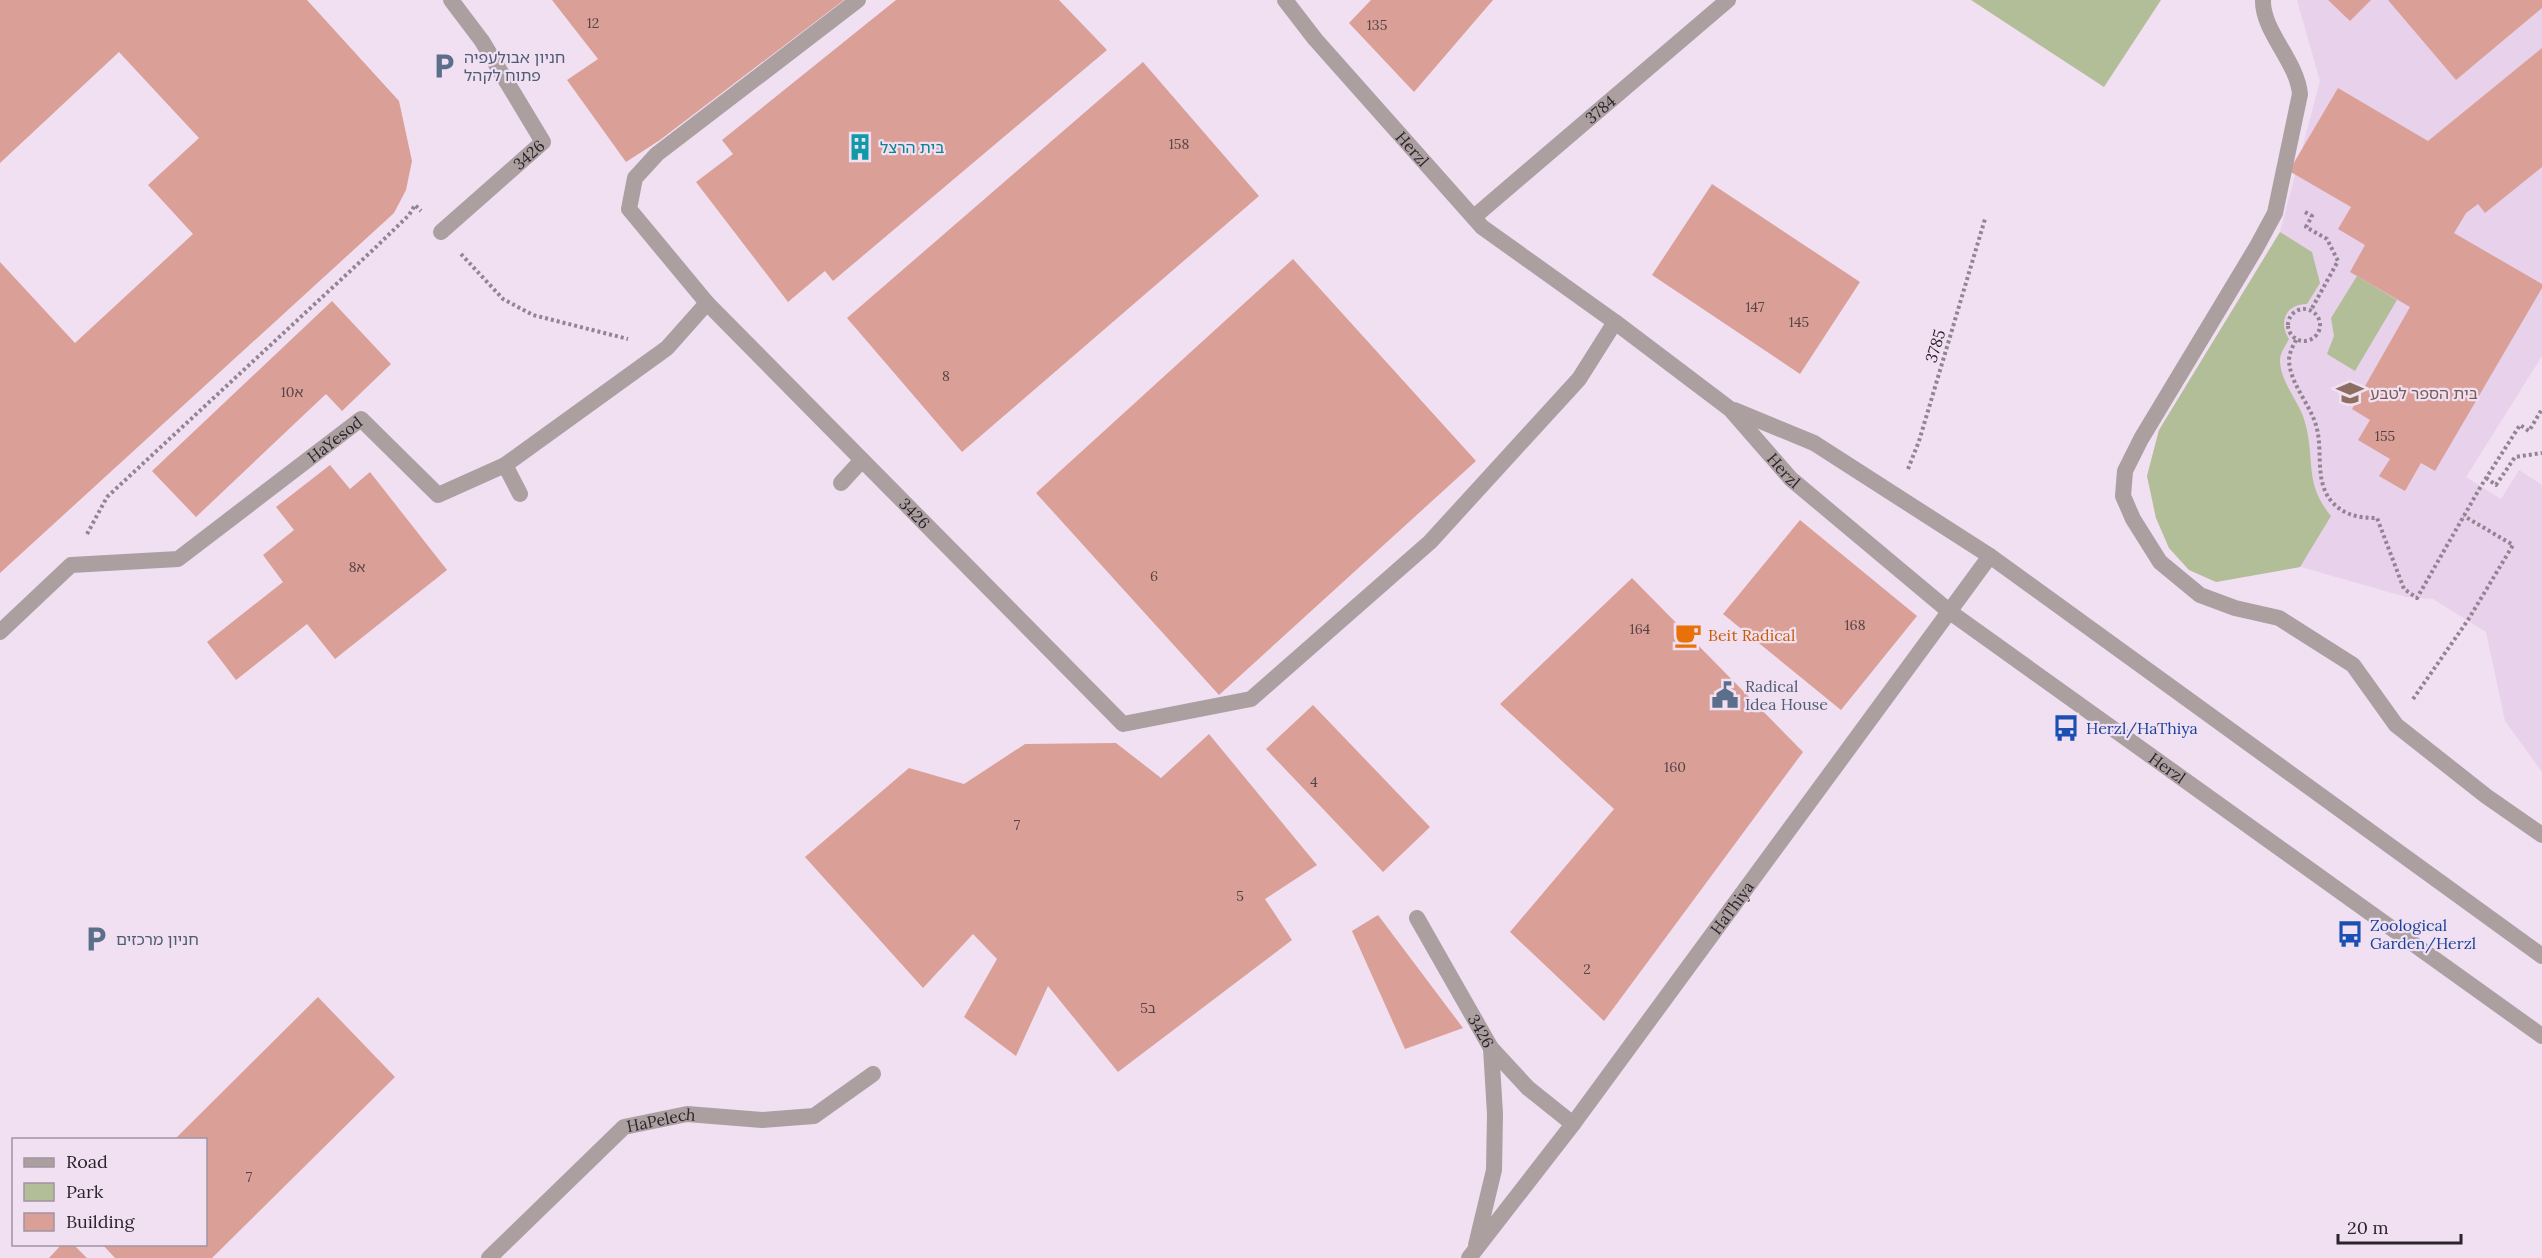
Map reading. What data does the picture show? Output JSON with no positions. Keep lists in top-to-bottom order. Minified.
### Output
{"streets":{"street":["3784","Herzl","3426","HaYesod","HaThiya","HaPelech"],"path":["3785"]},"crossings":[["3784","Herzl"],["Herzl","3426"],["Herzl","HaThiya"],["3426","HaYesod"],["3426","HaThiya"]],"places":{"parking":["חניון אבולעפיה פתוח לקהל","חניון מרכזים"],"building":["בית הרצל"],"school or university":["בית הספר לטבע"],"cafe":["Beit Radical"],"public building":["Radical Idea House"],"bus stop":["Herzl/HaThiya","Zoological Garden/Herzl"]},"house_numbers":["12","135","158","147","145","8","10א","155","8א","6","168","164","160","4","7","5","2","5ב","7"],"legend":["Road","Park","Building"],"scale_bar":"20 m"}
